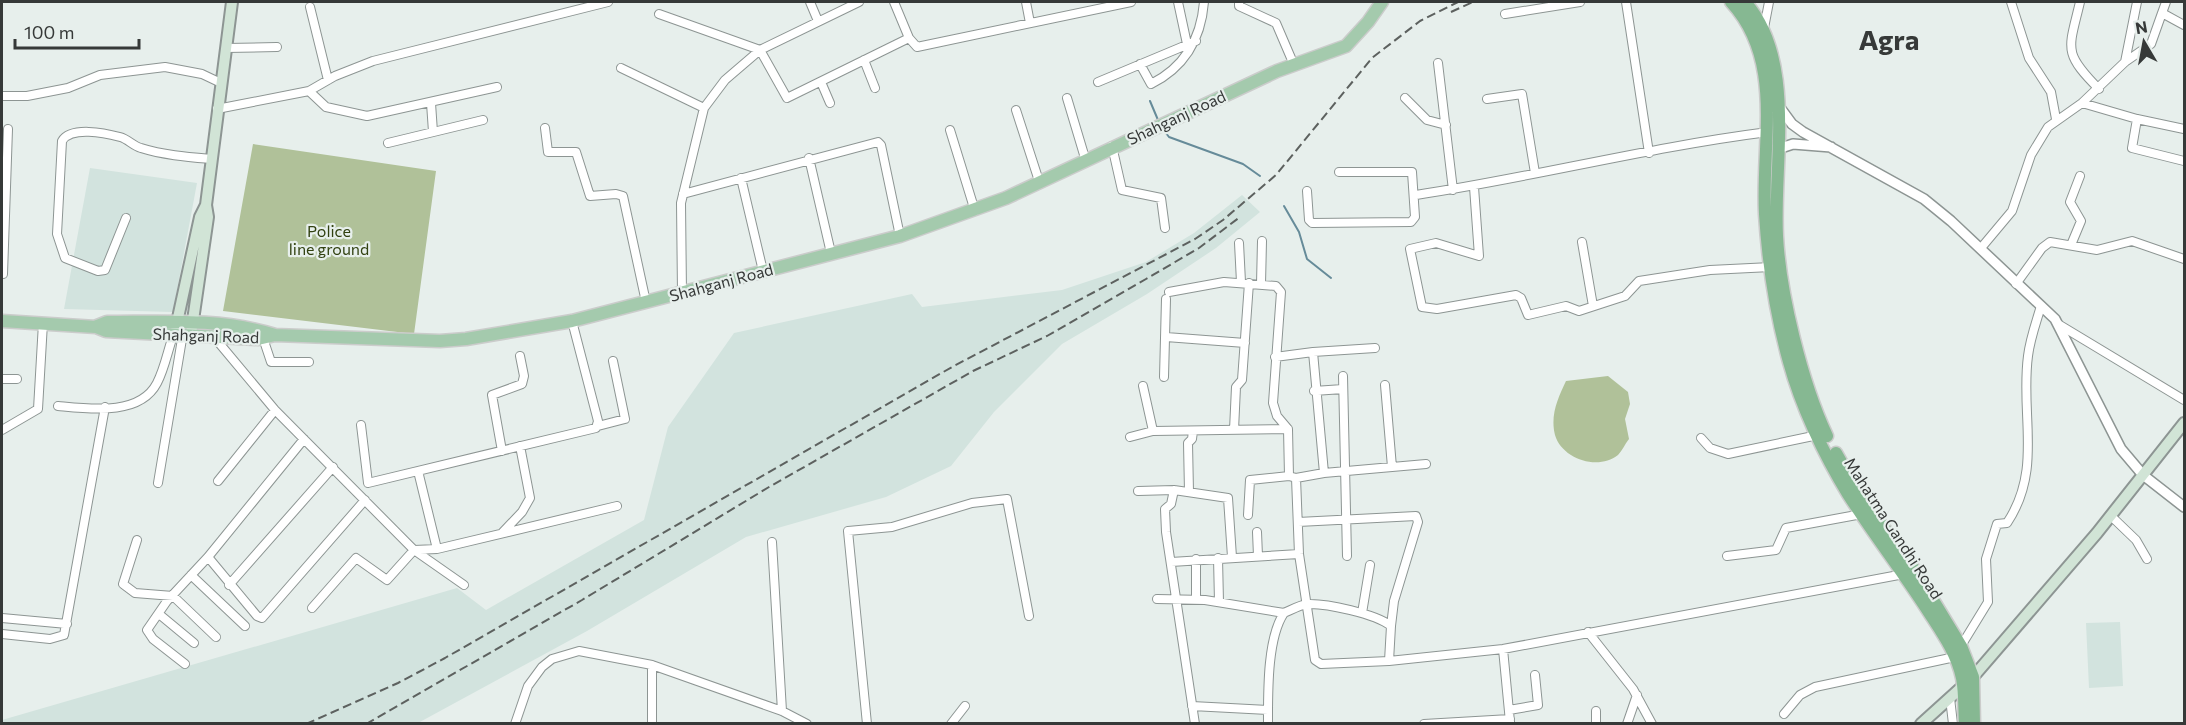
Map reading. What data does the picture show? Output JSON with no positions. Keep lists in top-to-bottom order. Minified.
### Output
{"streets":{"highway":["Mahatma Gandhi Road"],"main road":["Shahganj Road"]},"districts":["Agra"],"parks":["Police line ground"],"scale_bar":"100 m","north":"top"}
